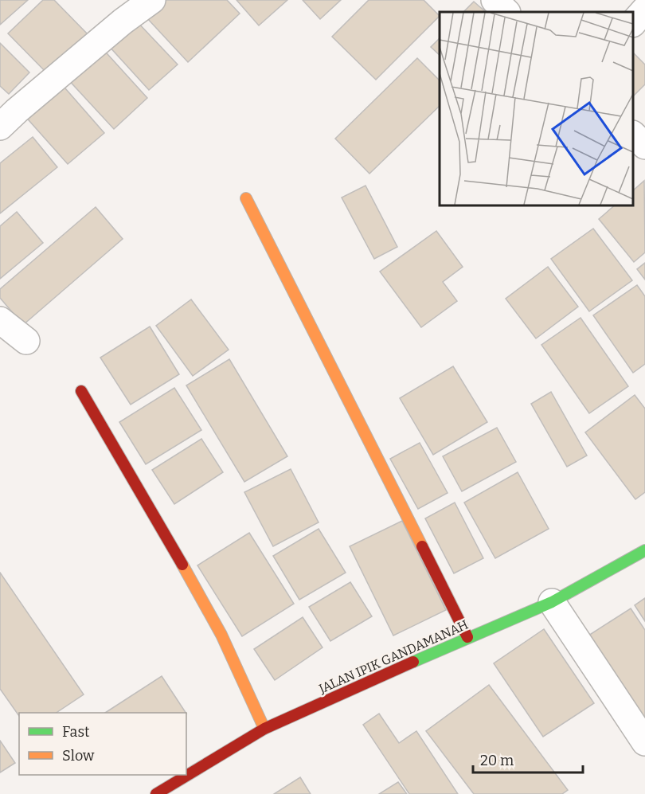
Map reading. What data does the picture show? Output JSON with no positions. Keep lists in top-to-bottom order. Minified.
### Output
{"streets":{"street":["JALAN IPIK GANDAMANAH"]},"legend":["Fast","Slow"],"scale_bar":"20 m"}
